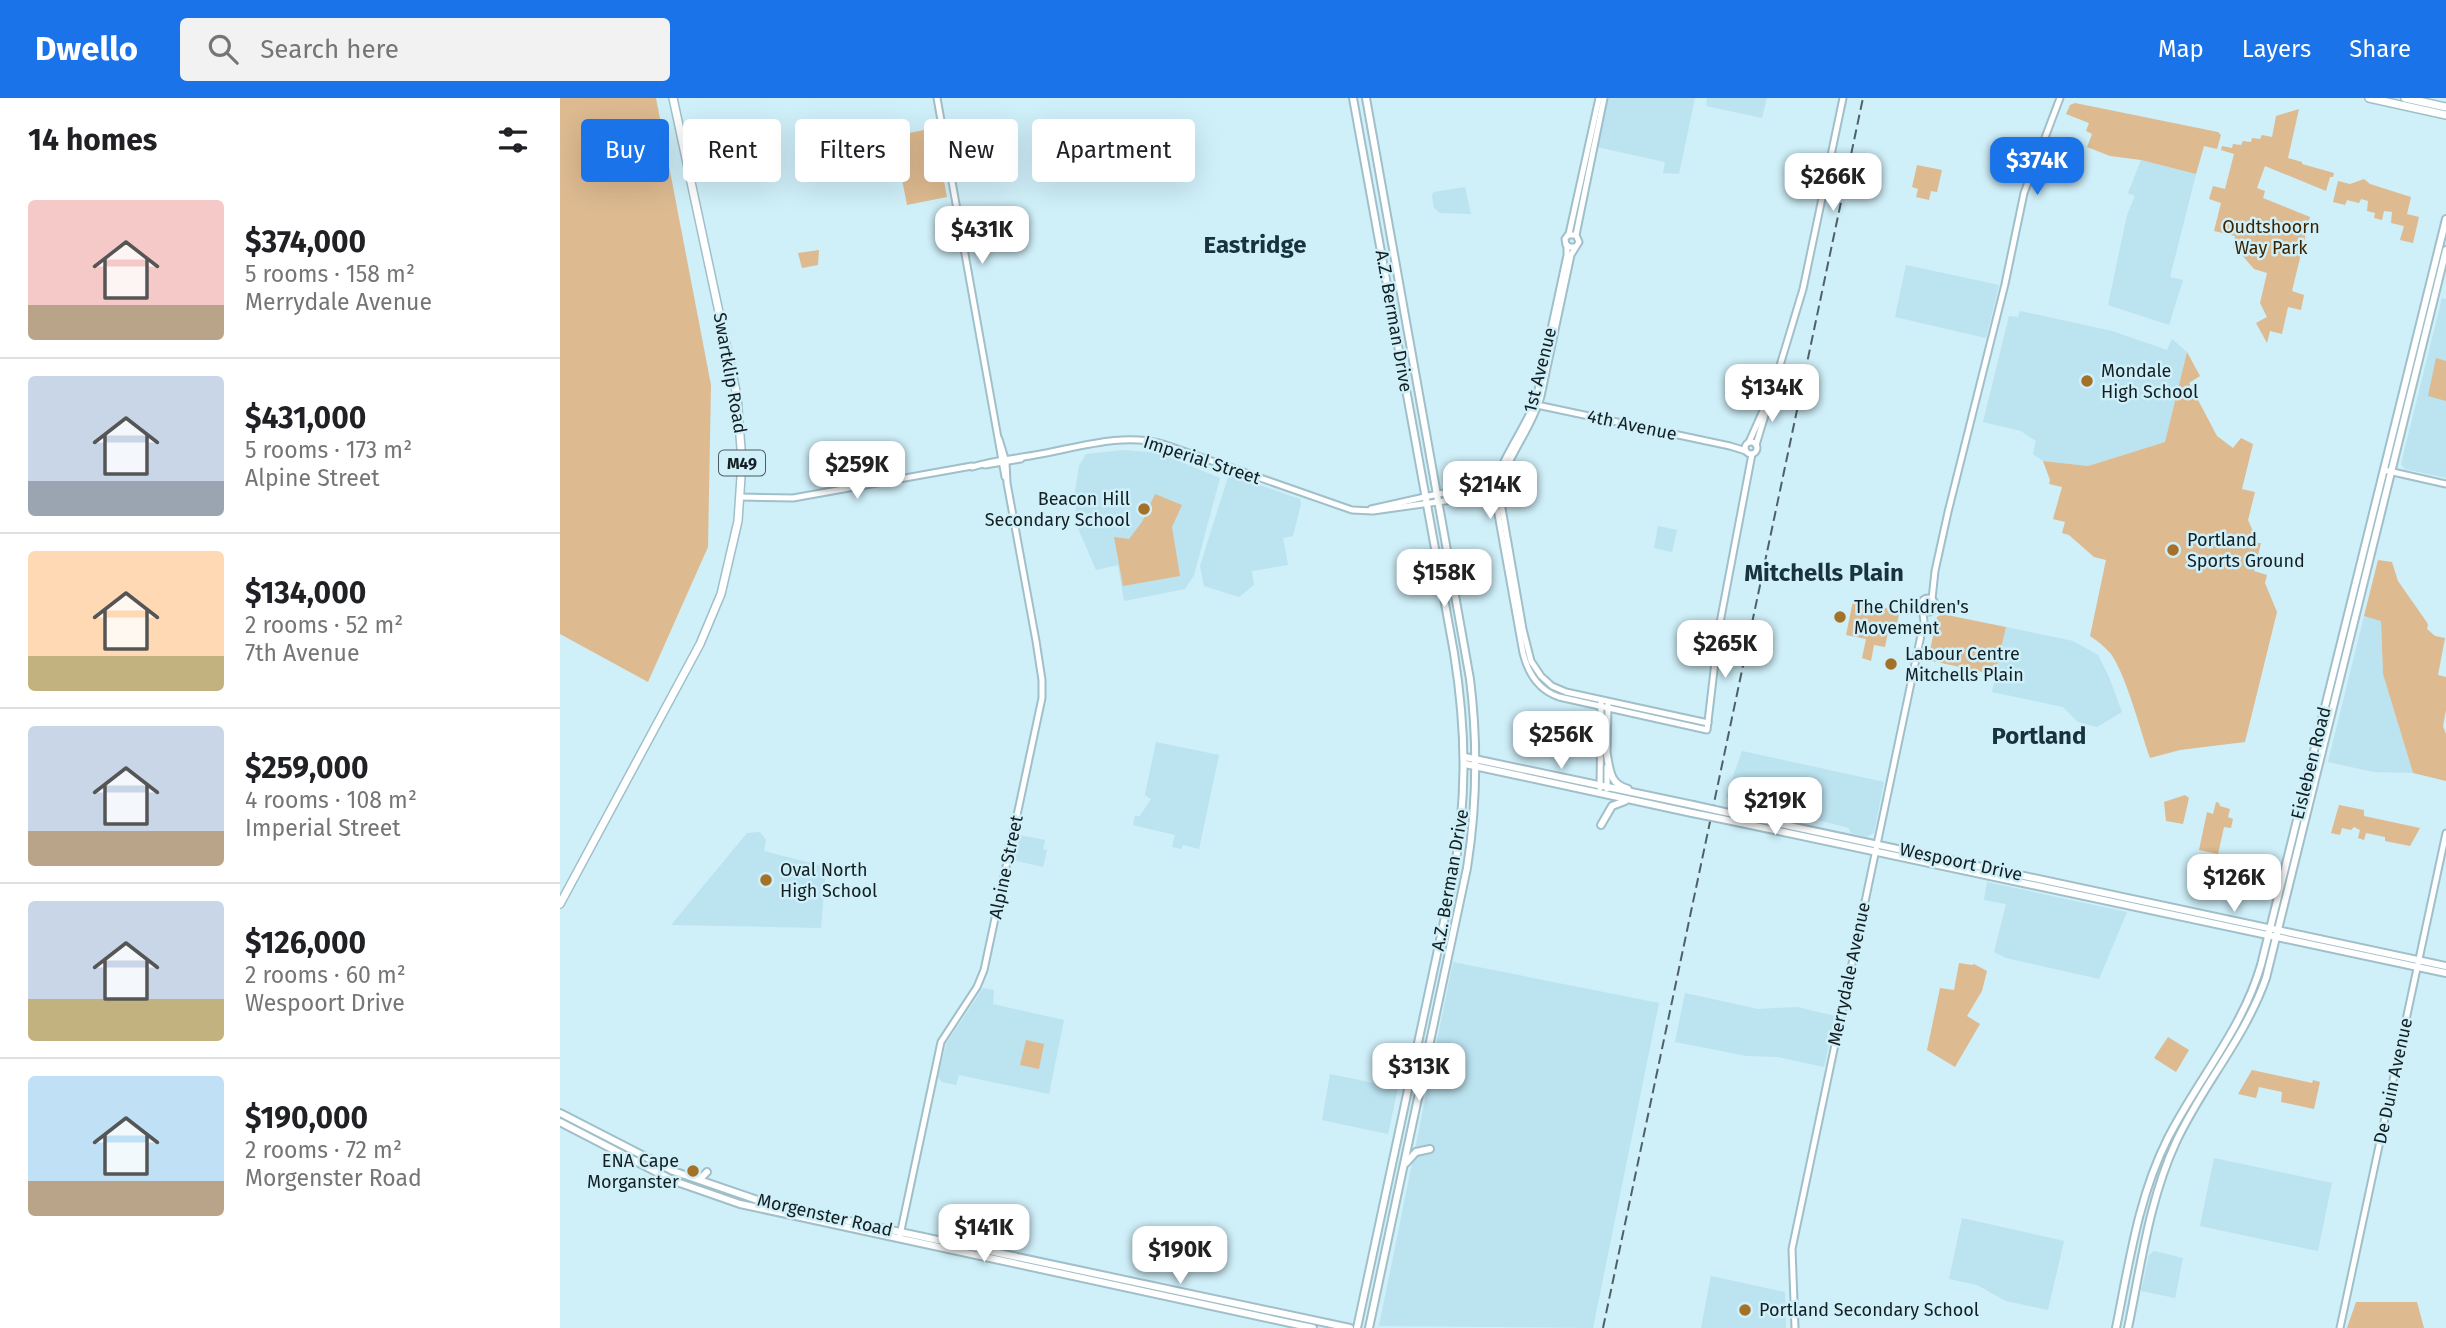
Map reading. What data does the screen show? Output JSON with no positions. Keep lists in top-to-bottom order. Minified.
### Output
{"streets":{"main road":["A.Z. Berman Drive","Swartklip Road","M49","Eisleben Road","Wespoort Drive","Morgenster Road"],"street":["1st Avenue","4th Avenue","Imperial Street","Alpine Street","Merrydale Avenue","De Duin Avenue"]},"crossings":[["A.Z. Berman Drive","Imperial Street"],["A.Z. Berman Drive","Wespoort Drive"],["1st Avenue","4th Avenue"],["1st Avenue","Imperial Street"],["Swartklip Road","Imperial Street"],["Imperial Street","Alpine Street"],["Eisleben Road","Wespoort Drive"],["Wespoort Drive","Merrydale Avenue"],["Wespoort Drive","De Duin Avenue"],["Alpine Street","Morgenster Road"]],"districts":["Eastridge","Mitchells Plain","Portland"],"parks":["Oudtshoorn Way Park"],"places":["Mondale High School","Beacon Hill Secondary School","Portland Sports Ground","The Children's Movement","Labour Centre Mitchells Plain","Oval North High School","ENA Cape Morganster","Portland Secondary School"],"page":{"header":"Dwello","search":"Search here","nav":["Map","Layers","Share"],"heading":"14 homes","chip":["Buy","Rent","Filters","New","Apartment"],"price":["$374K","$266K","$431K","$134K","$259K","$214K","$158K","$265K","$256K","$219K","$126K","$313K","$141K","$190K"],"list":[{"name":"$374,000","note":"5 rooms · 158 m² · Merrydale Avenue"},{"name":"$431,000","note":"5 rooms · 173 m² · Alpine Street"},{"name":"$134,000","note":"2 rooms · 52 m² · 7th Avenue"},{"name":"$259,000","note":"4 rooms · 108 m² · Imperial Street"},{"name":"$126,000","note":"2 rooms · 60 m² · Wespoort Drive"},{"name":"$190,000","note":"2 rooms · 72 m² · Morgenster Road"}]}}
